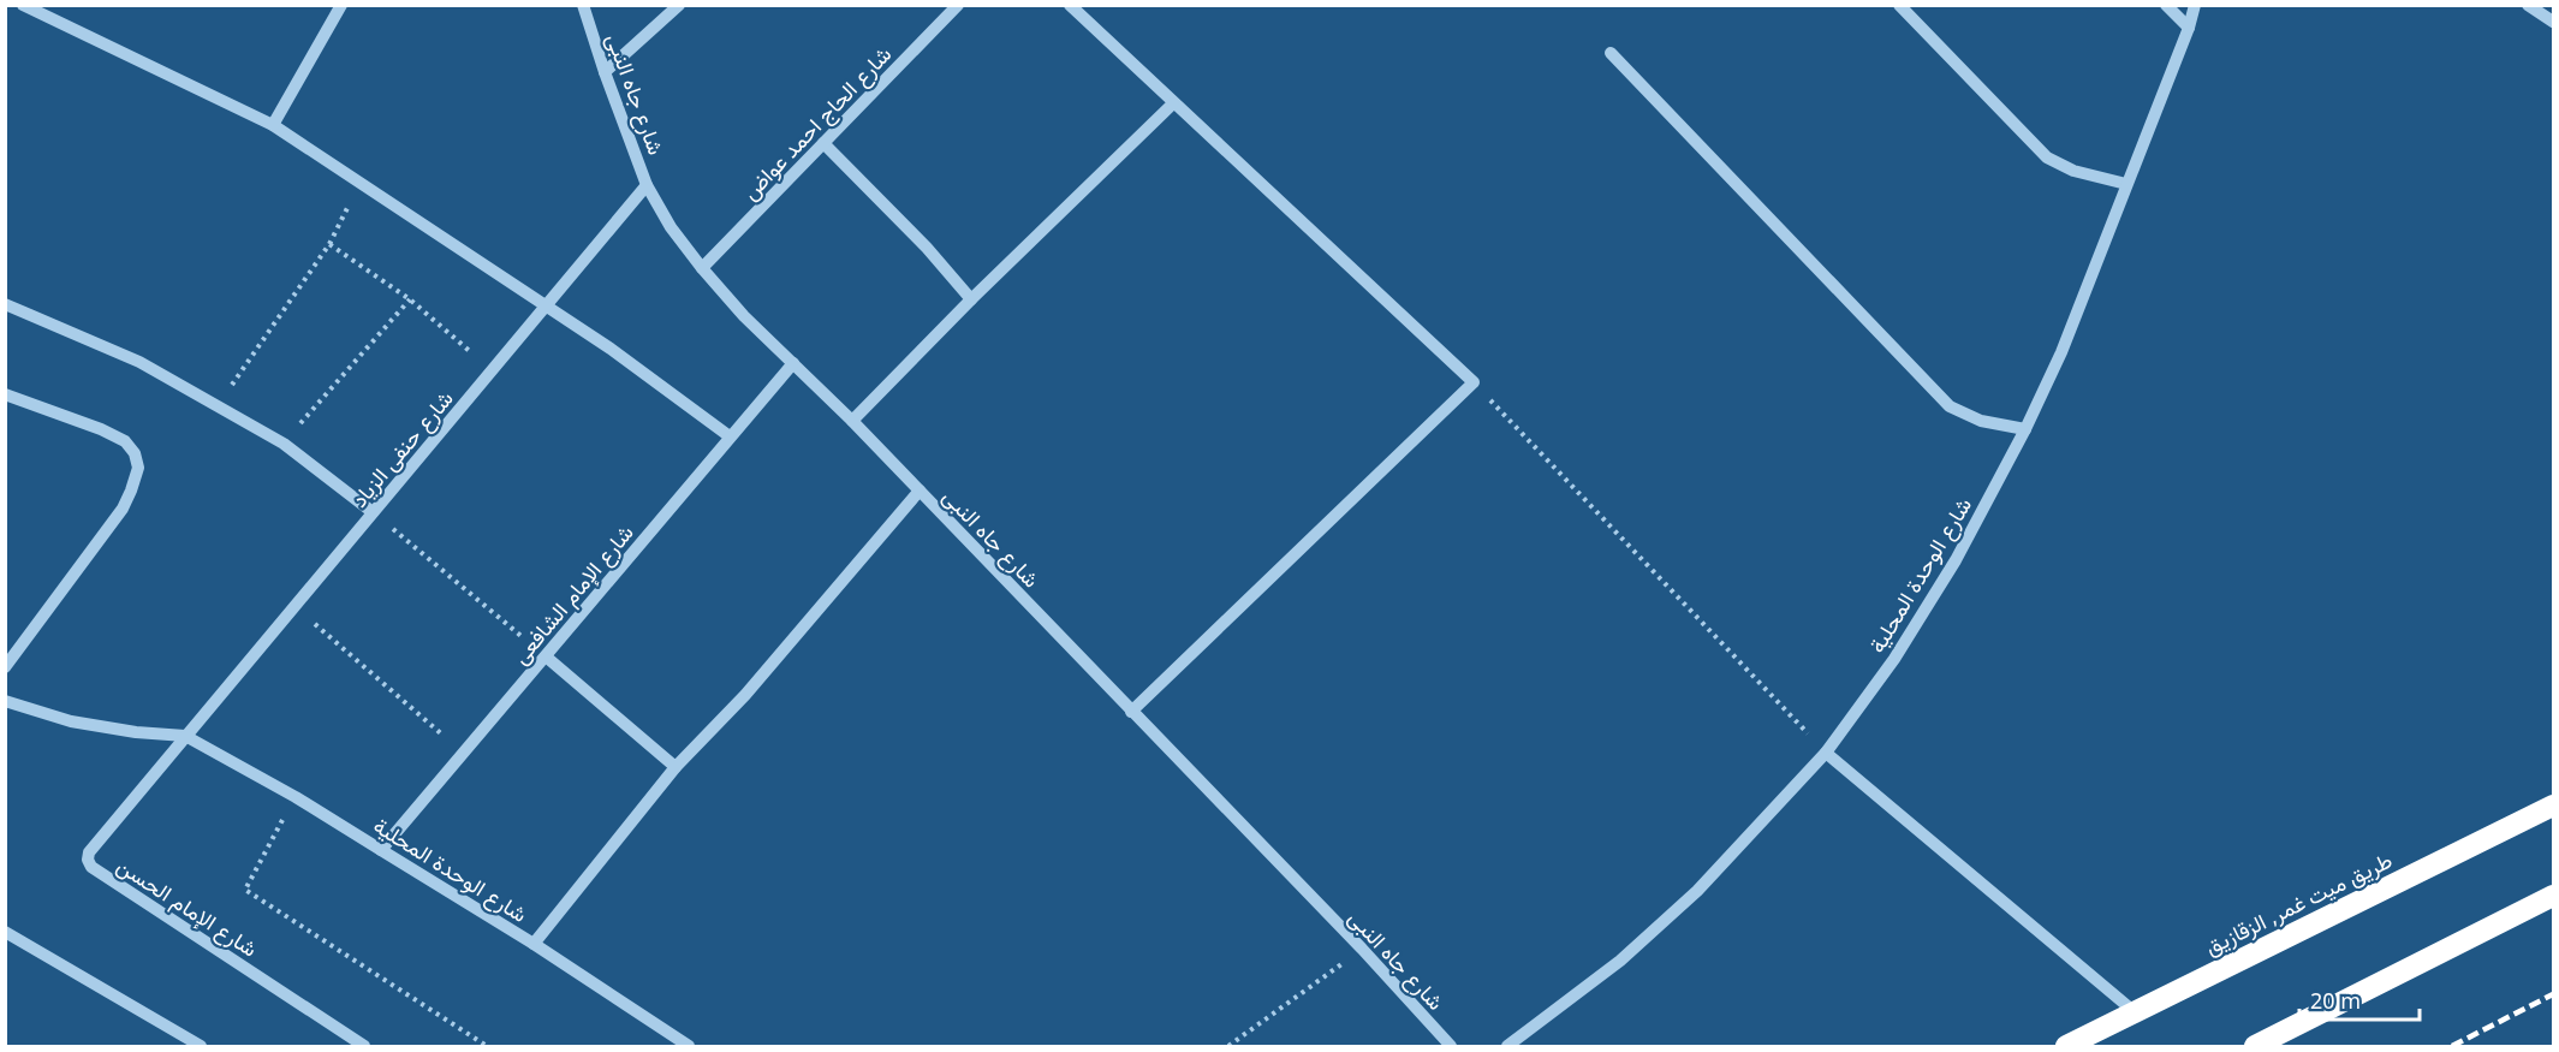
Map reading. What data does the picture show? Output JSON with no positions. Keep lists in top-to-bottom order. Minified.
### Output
{"streets":{"highway":["طريق ميت غمر, الزقازيق"],"street":["شارع جاه النبى","شارع الحاج احمد عواض","شارع حنفى الزياد","شارع الوحدة المحلية","شارع الإمام الشافعى","شارع الإمام الحسن"]},"crossings":[["شارع جاه النبى","شارع الحاج احمد عواض"],["شارع جاه النبى","شارع حنفى الزياد"],["شارع جاه النبى","شارع الإمام الشافعى"],["شارع حنفى الزياد","شارع الوحدة المحلية"],["شارع حنفى الزياد","شارع الإمام الحسن"],["شارع الوحدة المحلية","شارع الإمام الشافعى"],["شارع الوحدة المحلية","شارع الإمام الحسن"]],"scale_bar":"20 m"}
